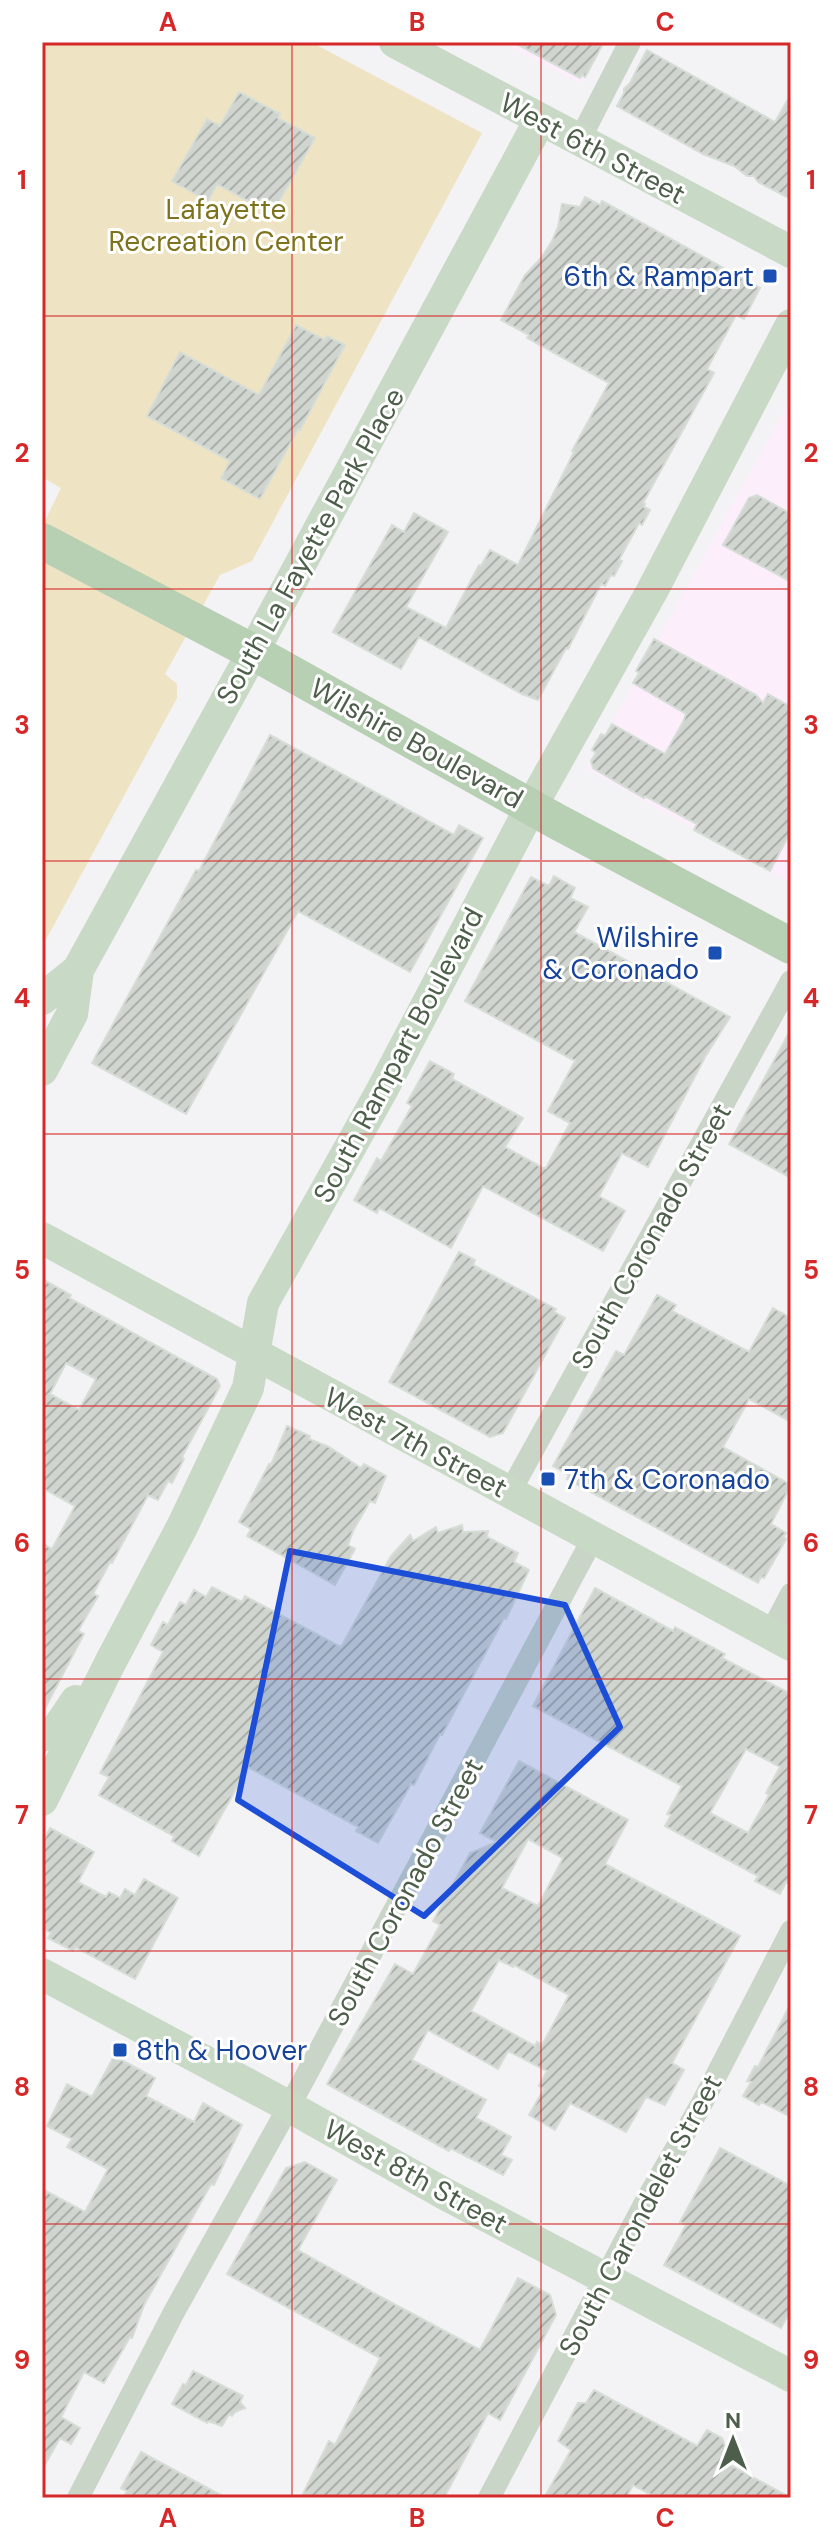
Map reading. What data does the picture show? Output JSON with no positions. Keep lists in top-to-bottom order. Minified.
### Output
{"streets":{"main road":["Wilshire Boulevard"],"street":["West 6th Street","South La Fayette Park Place","South Rampart Boulevard","South Coronado Street","West 7th Street","West 8th Street","South Carondelet Street"]},"crossings":[["West 6th Street","South La Fayette Park Place"],["South La Fayette Park Place","Wilshire Boulevard"],["Wilshire Boulevard","South Rampart Boulevard"],["South Rampart Boulevard","West 7th Street"],["South Coronado Street","West 7th Street"],["South Coronado Street","West 8th Street"],["West 8th Street","South Carondelet Street"]],"parks":["Lafayette Recreation Center"],"places":{"transit":["6th & Rampart","Wilshire & Coronado","7th & Coronado","8th & Hoover"]},"north":"top","grid":{"columns":["A","B","C"],"rows":["1","2","3","4","5","6","7","8","9"]}}
